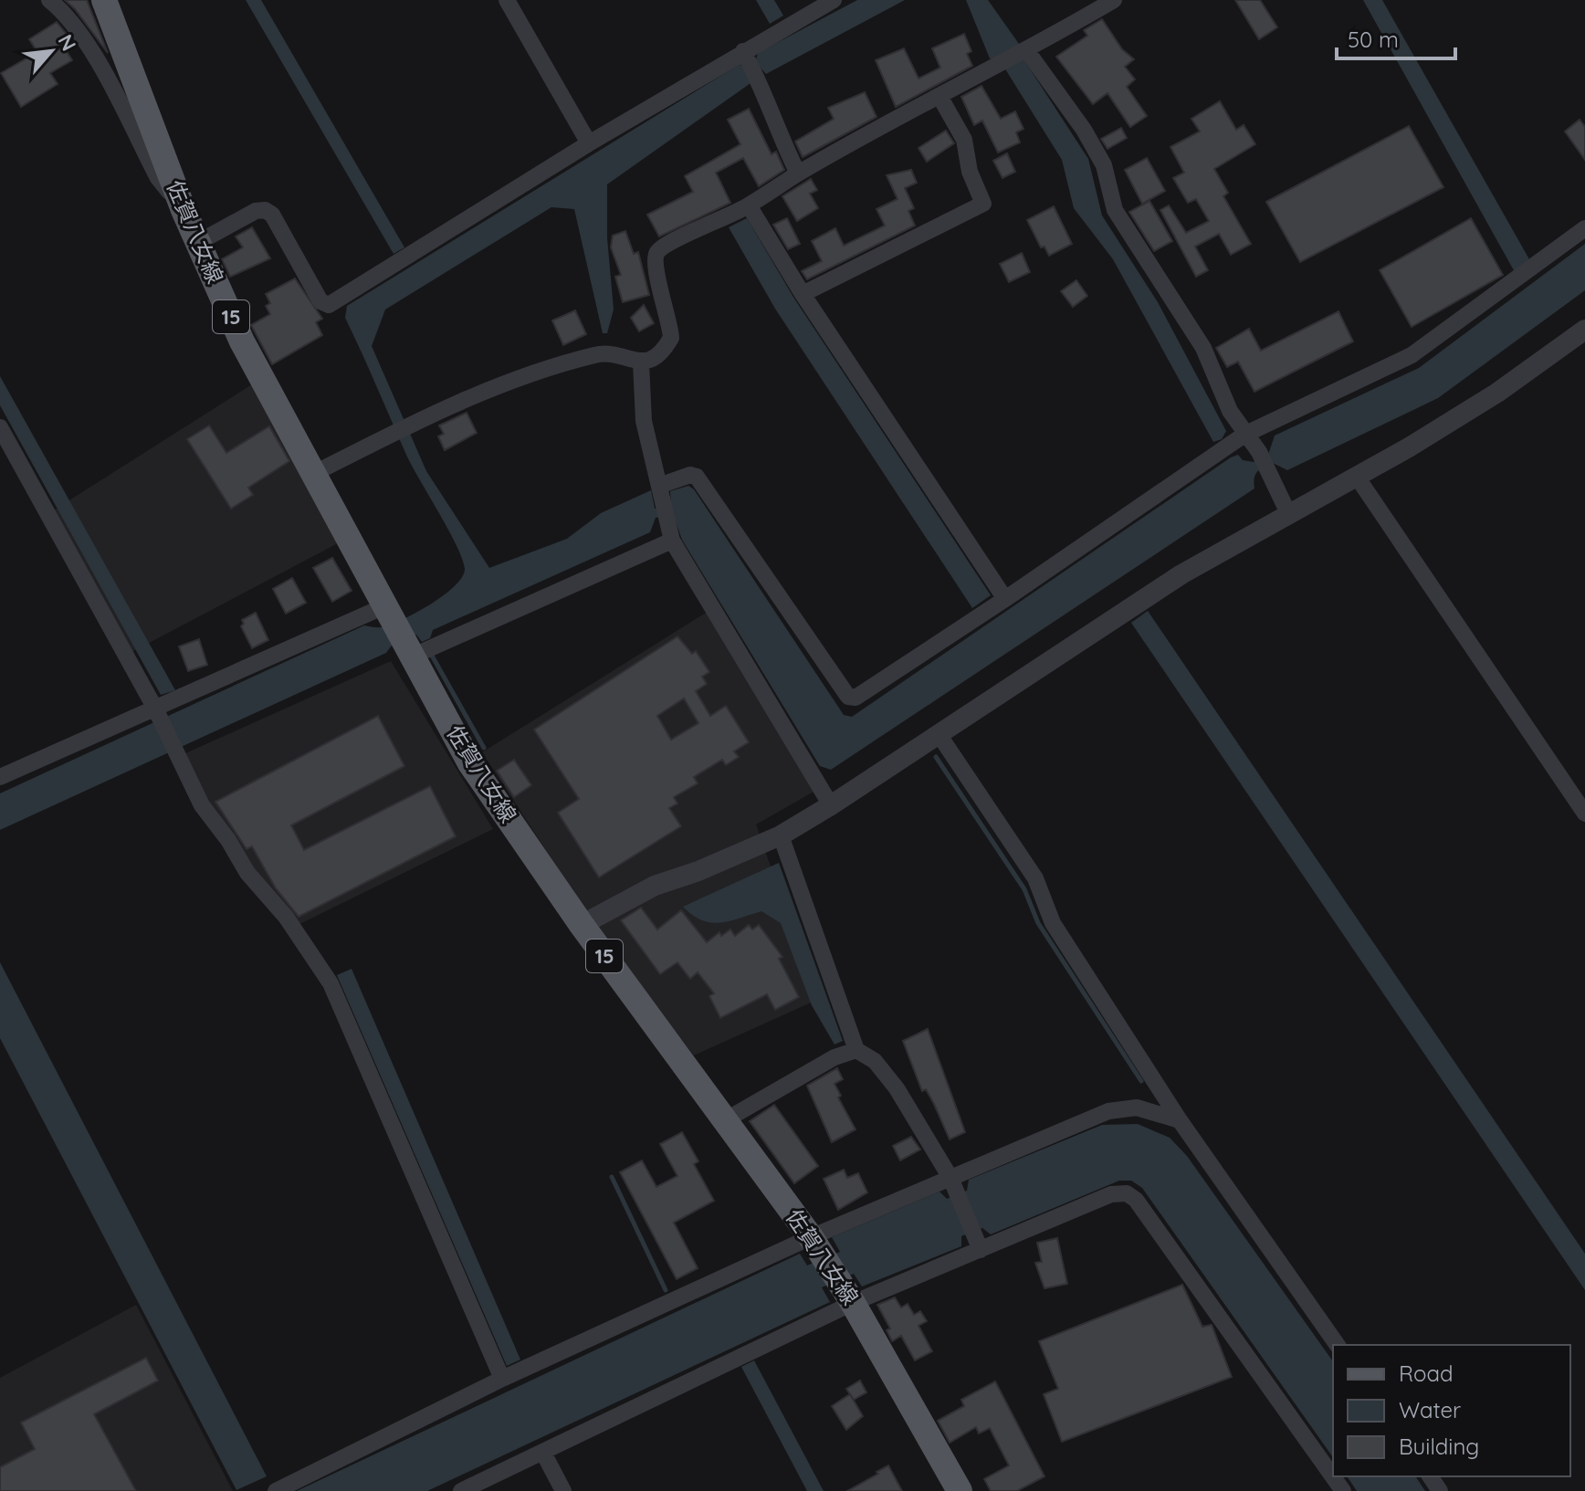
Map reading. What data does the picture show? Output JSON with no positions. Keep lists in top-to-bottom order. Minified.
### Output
{"streets":{"main road":["佐賀八女線","15"]},"legend":["Road","Water","Building"],"scale_bar":"50 m","north":"top right"}
